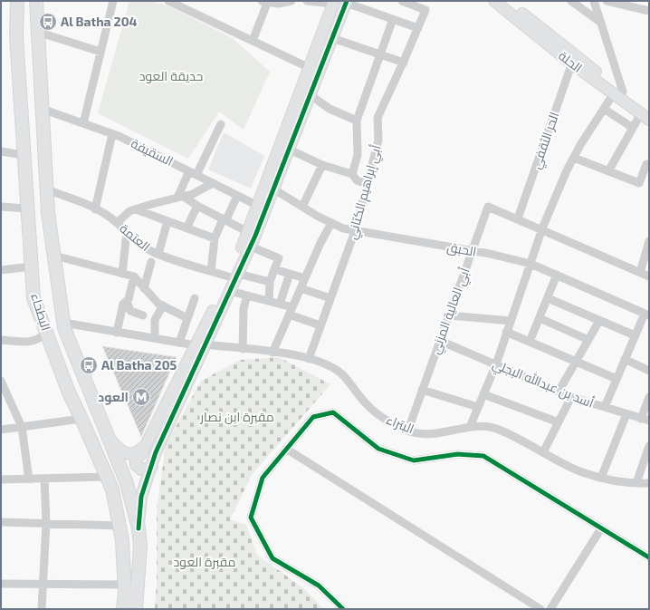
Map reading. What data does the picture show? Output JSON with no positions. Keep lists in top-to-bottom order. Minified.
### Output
{"streets":{"main road":["البطحاء"],"street":["الحلة","الحر الثقفي","السقيفة","أبي إبراهيم الكتاني","العتمة","الحبق","أبي العالية المزني","أسد بن عبدالله البجلي","البتراء"]},"crossings":[["الحلة","الحر الثقفي"],["الحر الثقفي","أبي العالية المزني"],["السقيفة","البطحاء"],["أبي إبراهيم الكتاني","الحبق"],["أبي إبراهيم الكتاني","البتراء"],["العتمة","البطحاء"],["الحبق","أبي العالية المزني"],["أبي العالية المزني","أسد بن عبدالله البجلي"],["أبي العالية المزني","البتراء"],["البطحاء","البتراء"]],"parks":["حديقة العود","مقبرة ابن نصار","مقبرة العود"],"places":{"bus stop":["Al Batha 204","Al Batha 205"],"metro station":["العود"]}}
